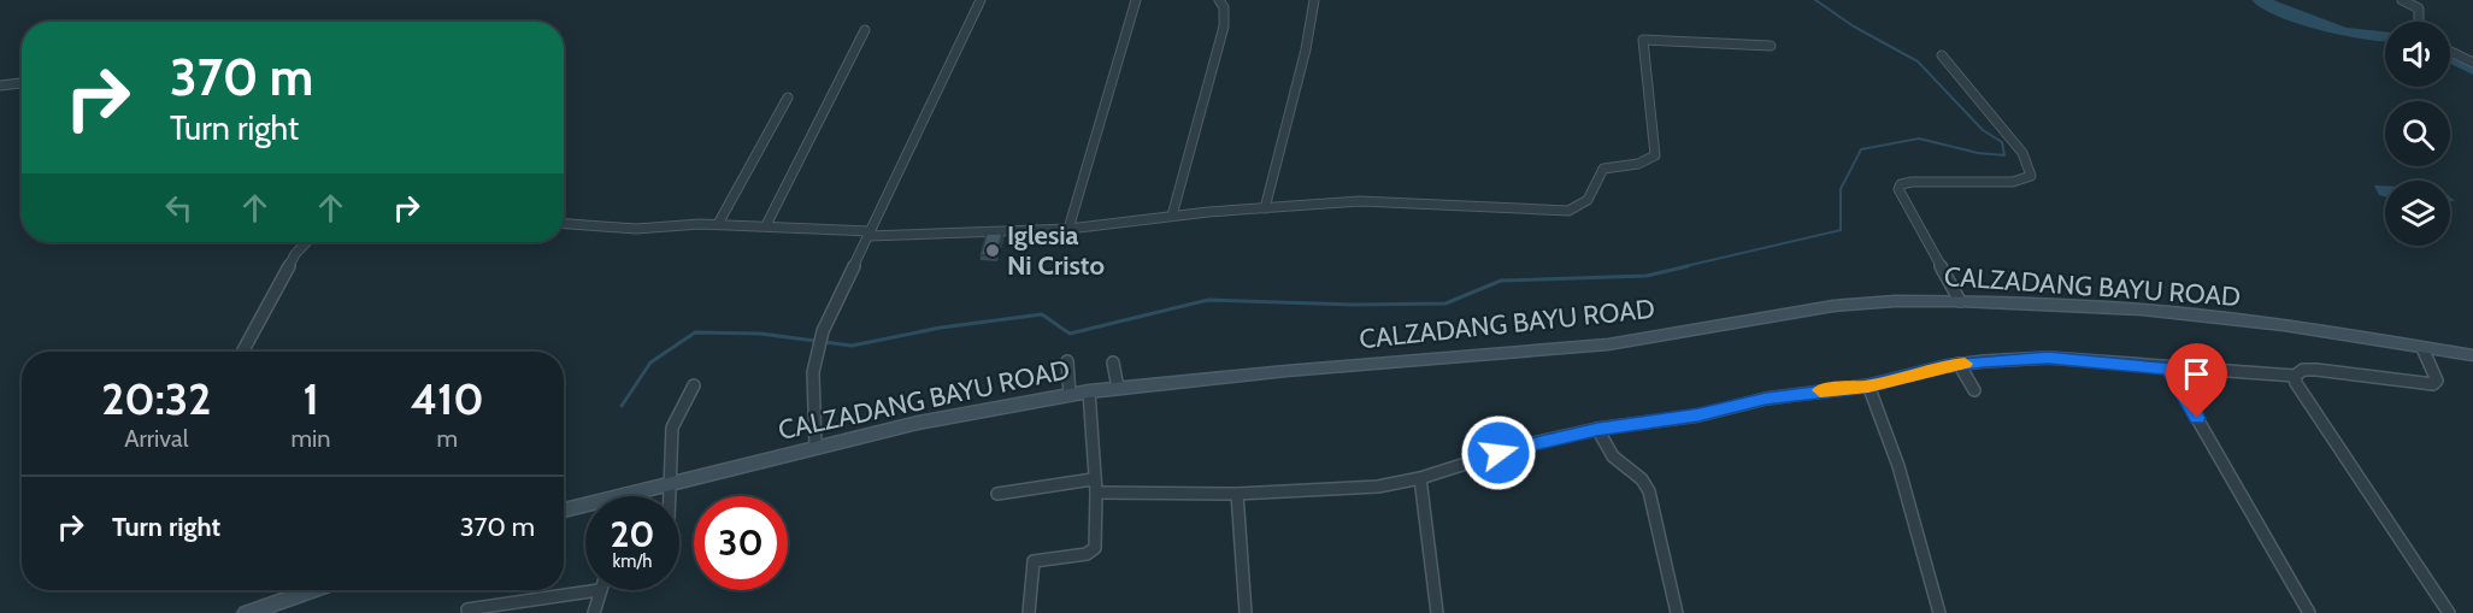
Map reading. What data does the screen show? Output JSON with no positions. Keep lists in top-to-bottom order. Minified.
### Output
{"streets":{"street":["CALZADANG BAYU ROAD"]},"places":["Iglesia Ni Cristo"],"page":{"turn":["370 m","Turn right"],"eta":["20:32","Arrival","1","min","410","m"],"list":[{"name":"Turn right","value":"370 m"}],"speed":"20 km/h","limit":"30"}}
